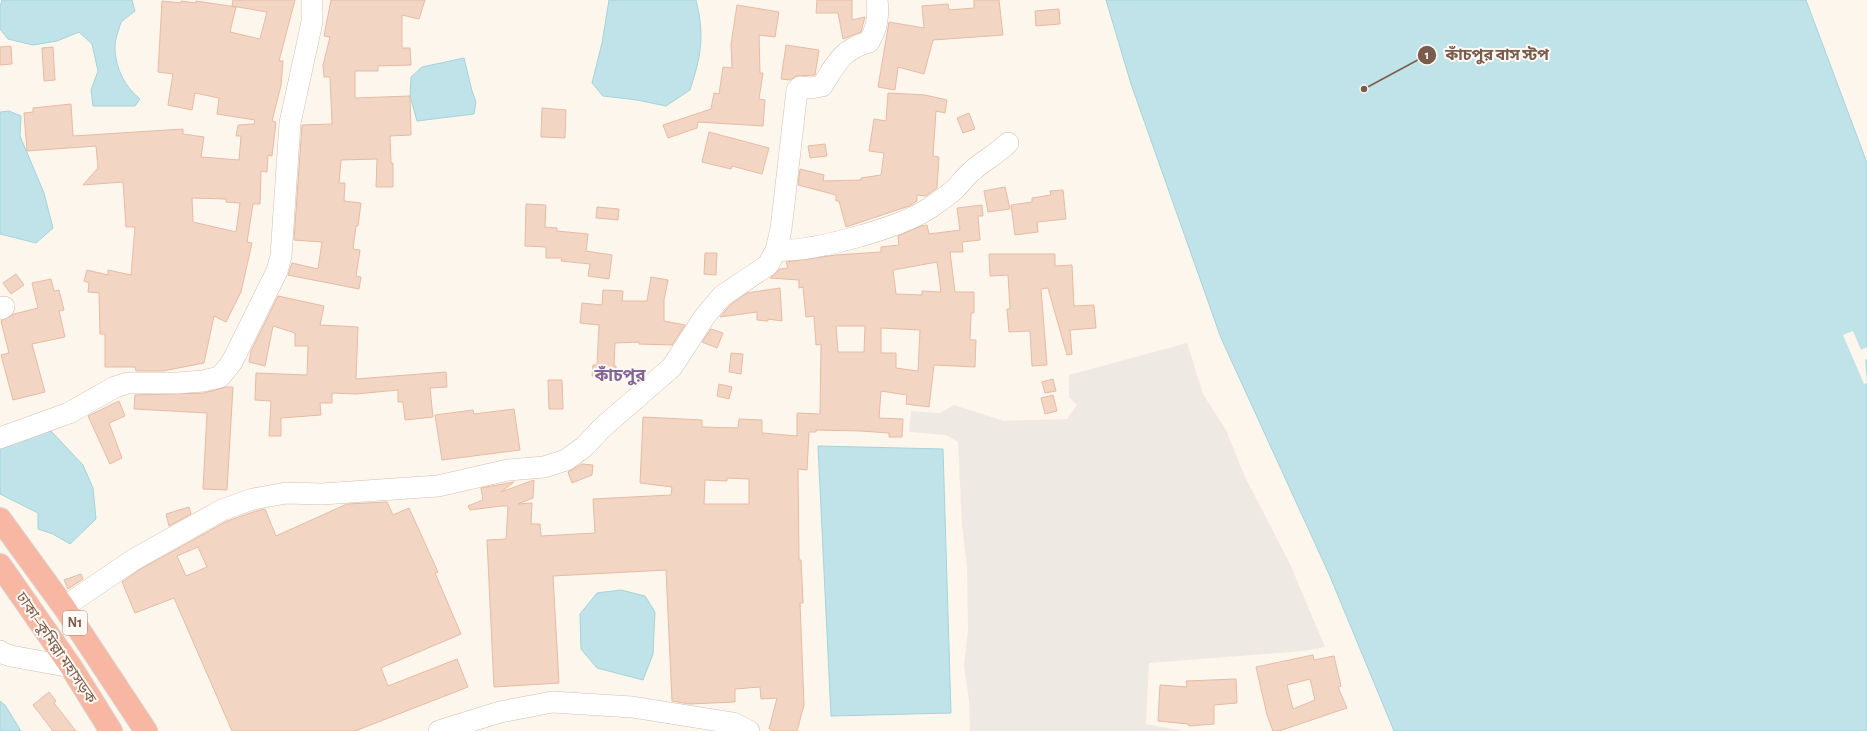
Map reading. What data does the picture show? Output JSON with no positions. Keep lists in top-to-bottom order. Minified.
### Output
{"streets":{"highway":["N1","ঢাকা–কুমিল্লা মহাসড়ক"]},"districts":["কাঁচপুর"],"places":["কাঁচপুর বাস স্টপ"]}
